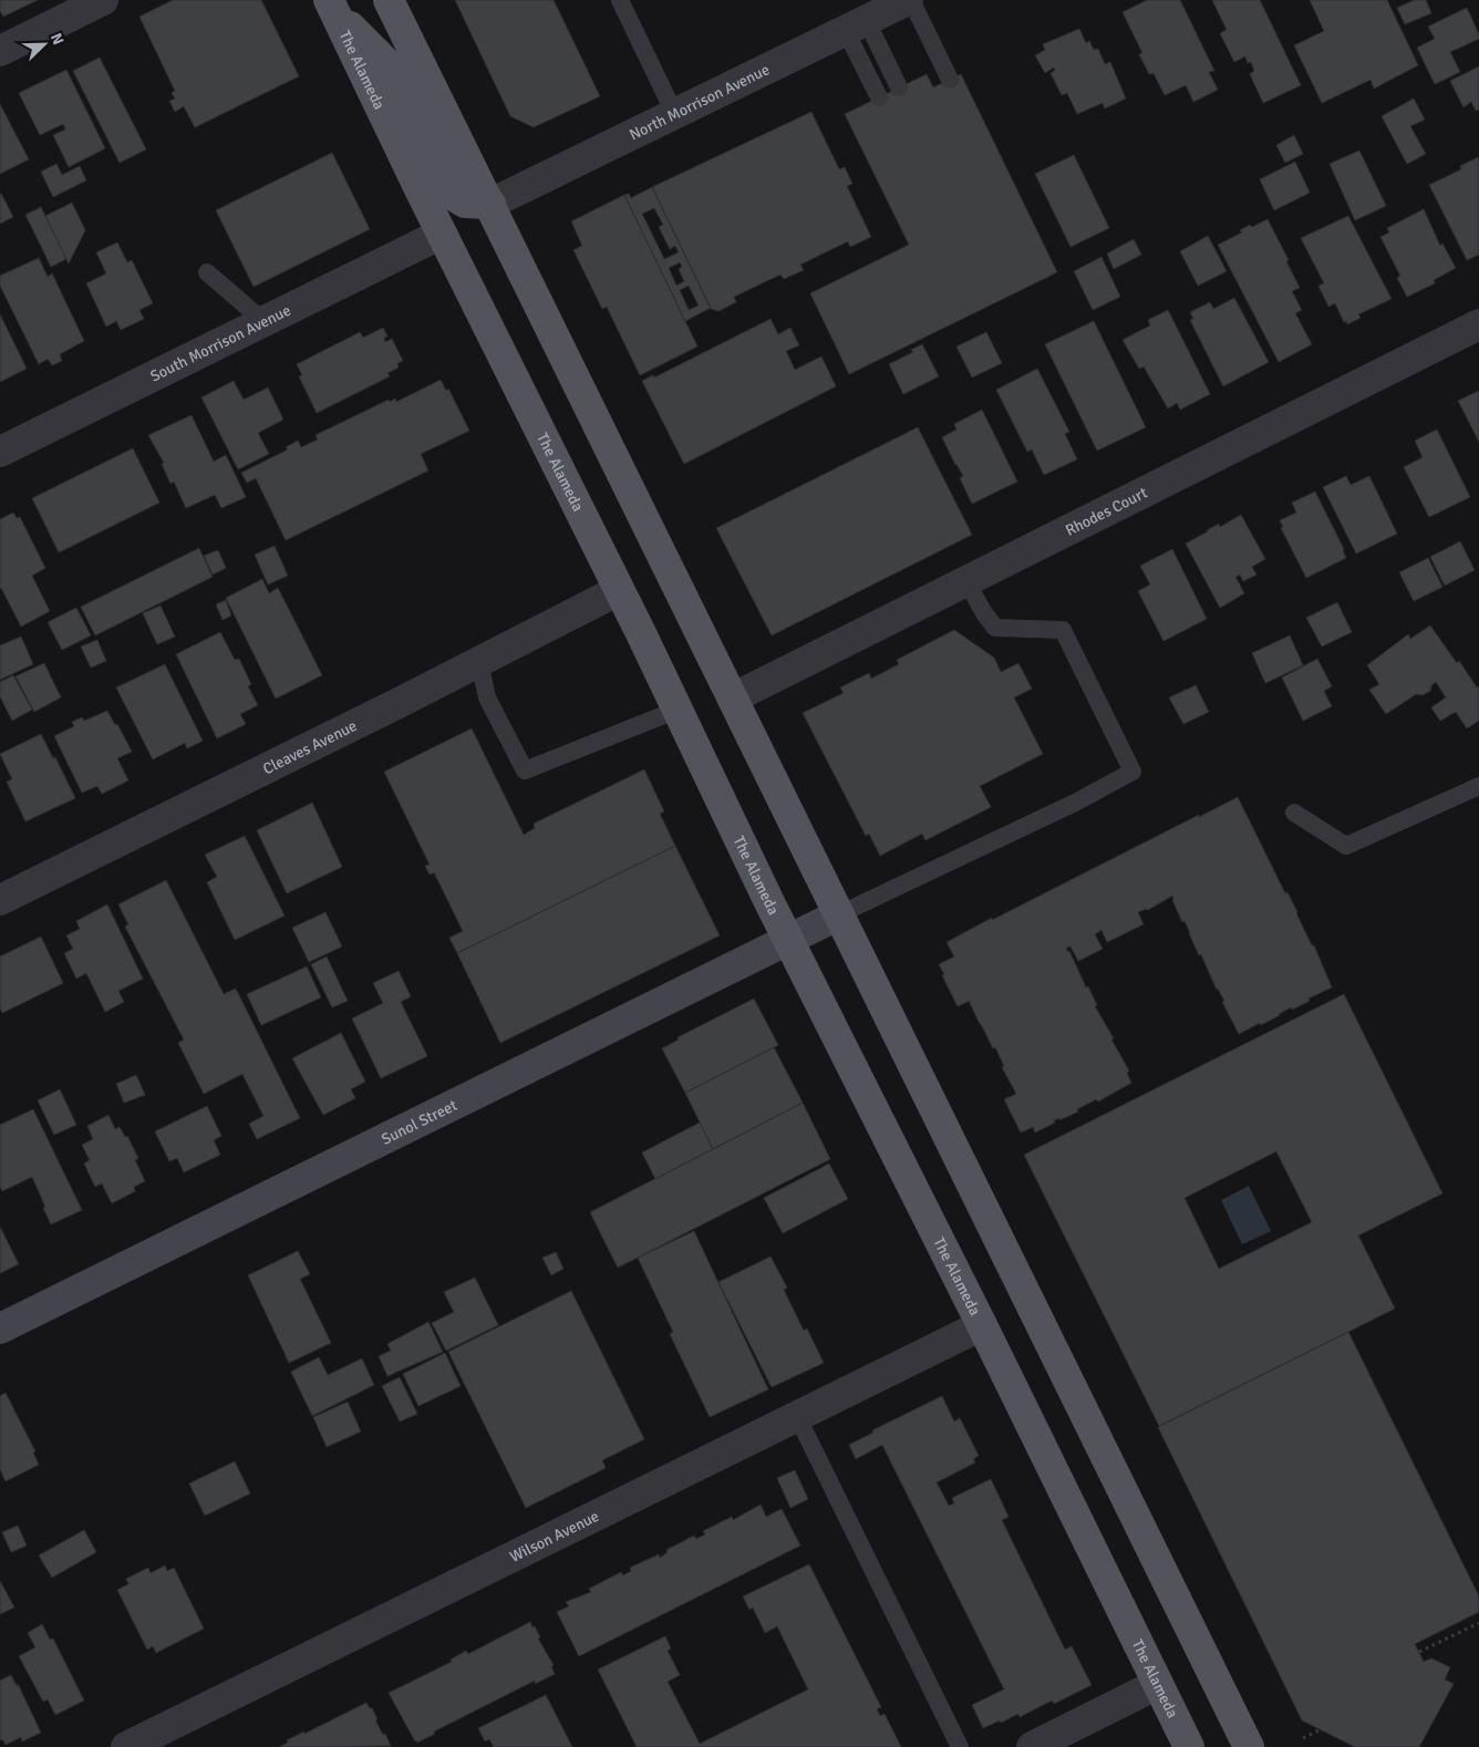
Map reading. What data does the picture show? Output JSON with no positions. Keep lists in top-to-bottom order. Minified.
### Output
{"streets":{"main road":["The Alameda"],"street":["North Morrison Avenue","South Morrison Avenue","Rhodes Court","Cleaves Avenue","Sunol Street","Wilson Avenue"]},"crossings":[["The Alameda","South Morrison Avenue"],["The Alameda","Cleaves Avenue"],["The Alameda","Sunol Street"],["The Alameda","Wilson Avenue"]],"north":"top right"}
